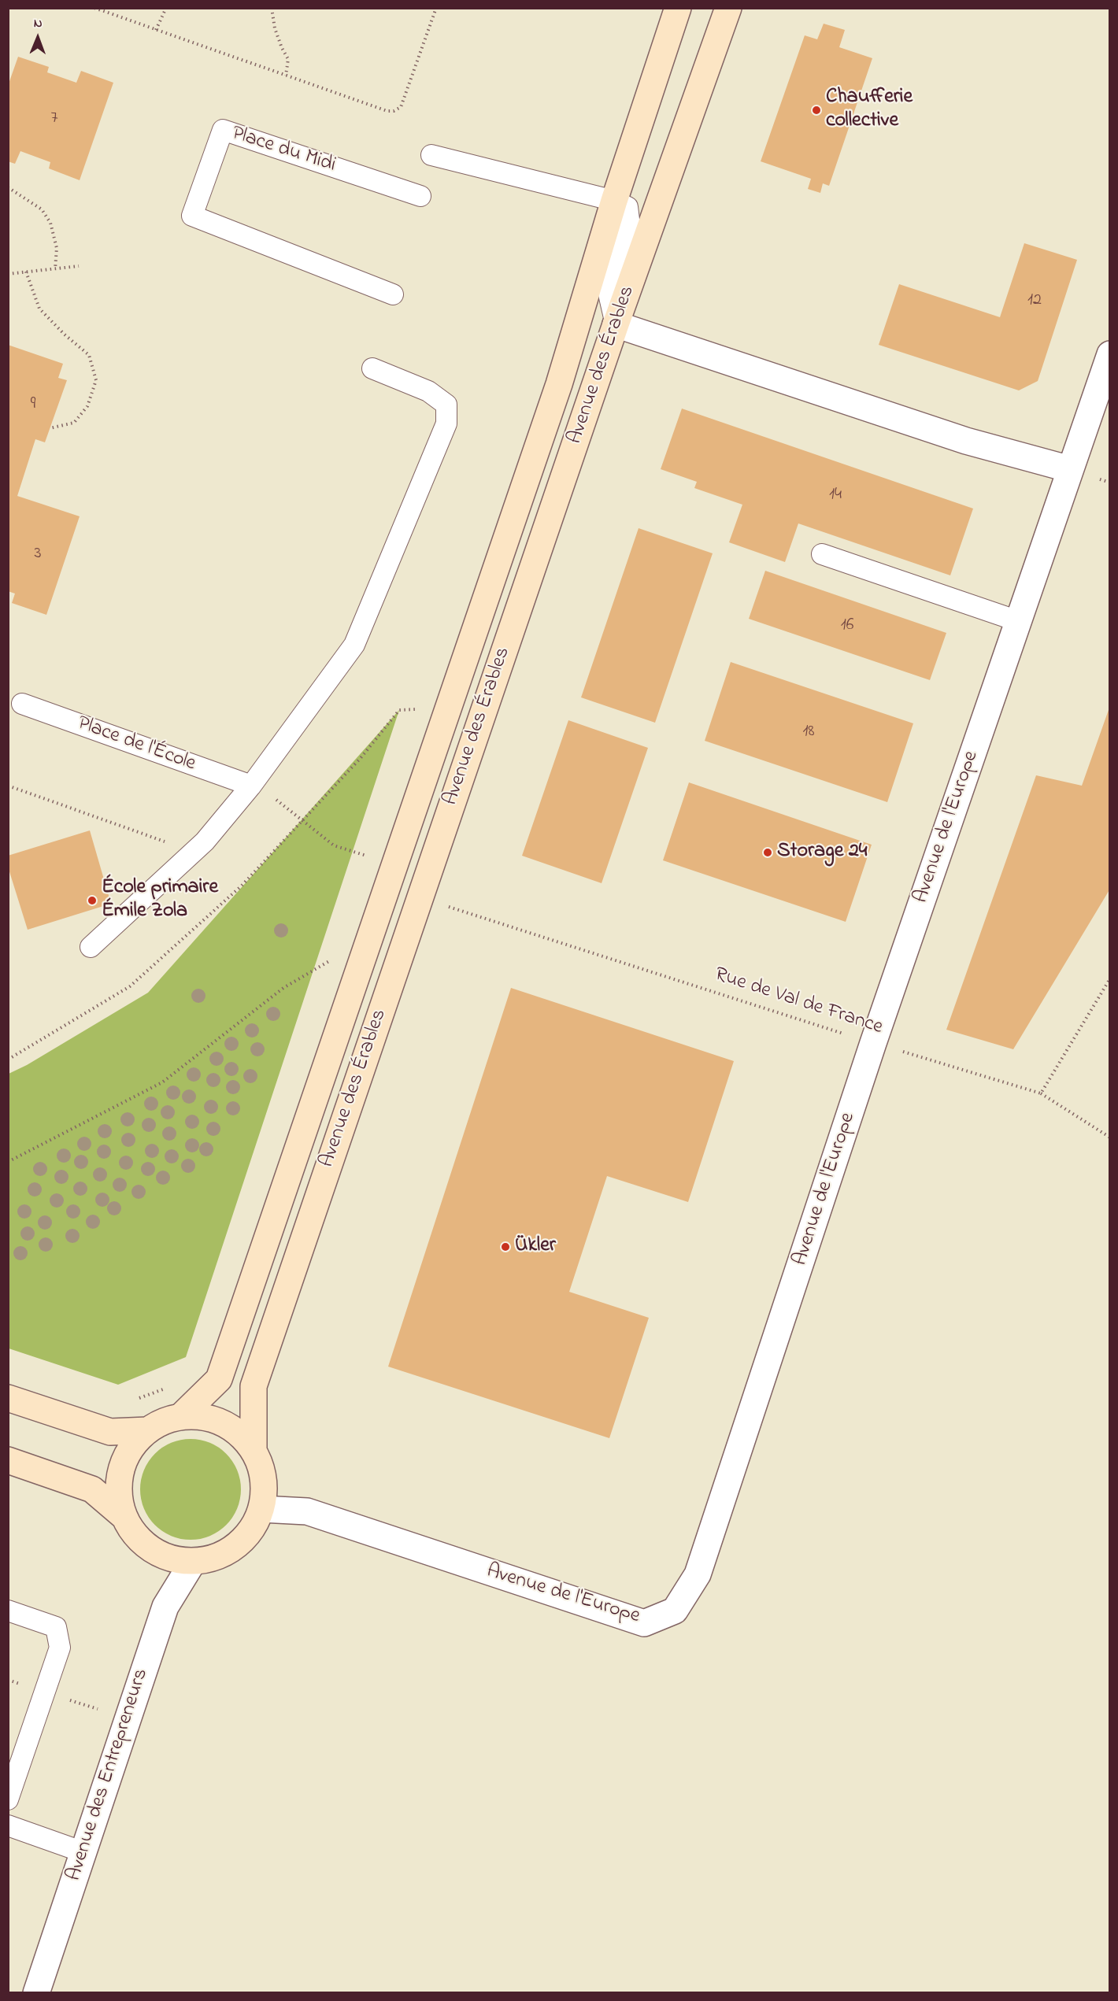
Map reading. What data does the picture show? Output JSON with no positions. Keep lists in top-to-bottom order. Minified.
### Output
{"streets":{"main road":["Avenue des Érables"],"street":["Avenue de l'Europe","Avenue des Entrepreneurs"],"lane":["Place du Midi","Place de l'École"],"path":["Rue de Val de France"]},"crossings":[["Avenue des Érables","Avenue de l'Europe"],["Avenue des Érables","Rue de Val de France"],["Avenue des Érables","Avenue des Entrepreneurs"],["Avenue de l'Europe","Rue de Val de France"],["Avenue de l'Europe","Avenue des Entrepreneurs"]],"places":["Chaufferie collective","Storage 24","École primaire Émile Zola","Ükler"],"house_numbers":["7","12","9","14","3","16","18"],"north":"top"}
